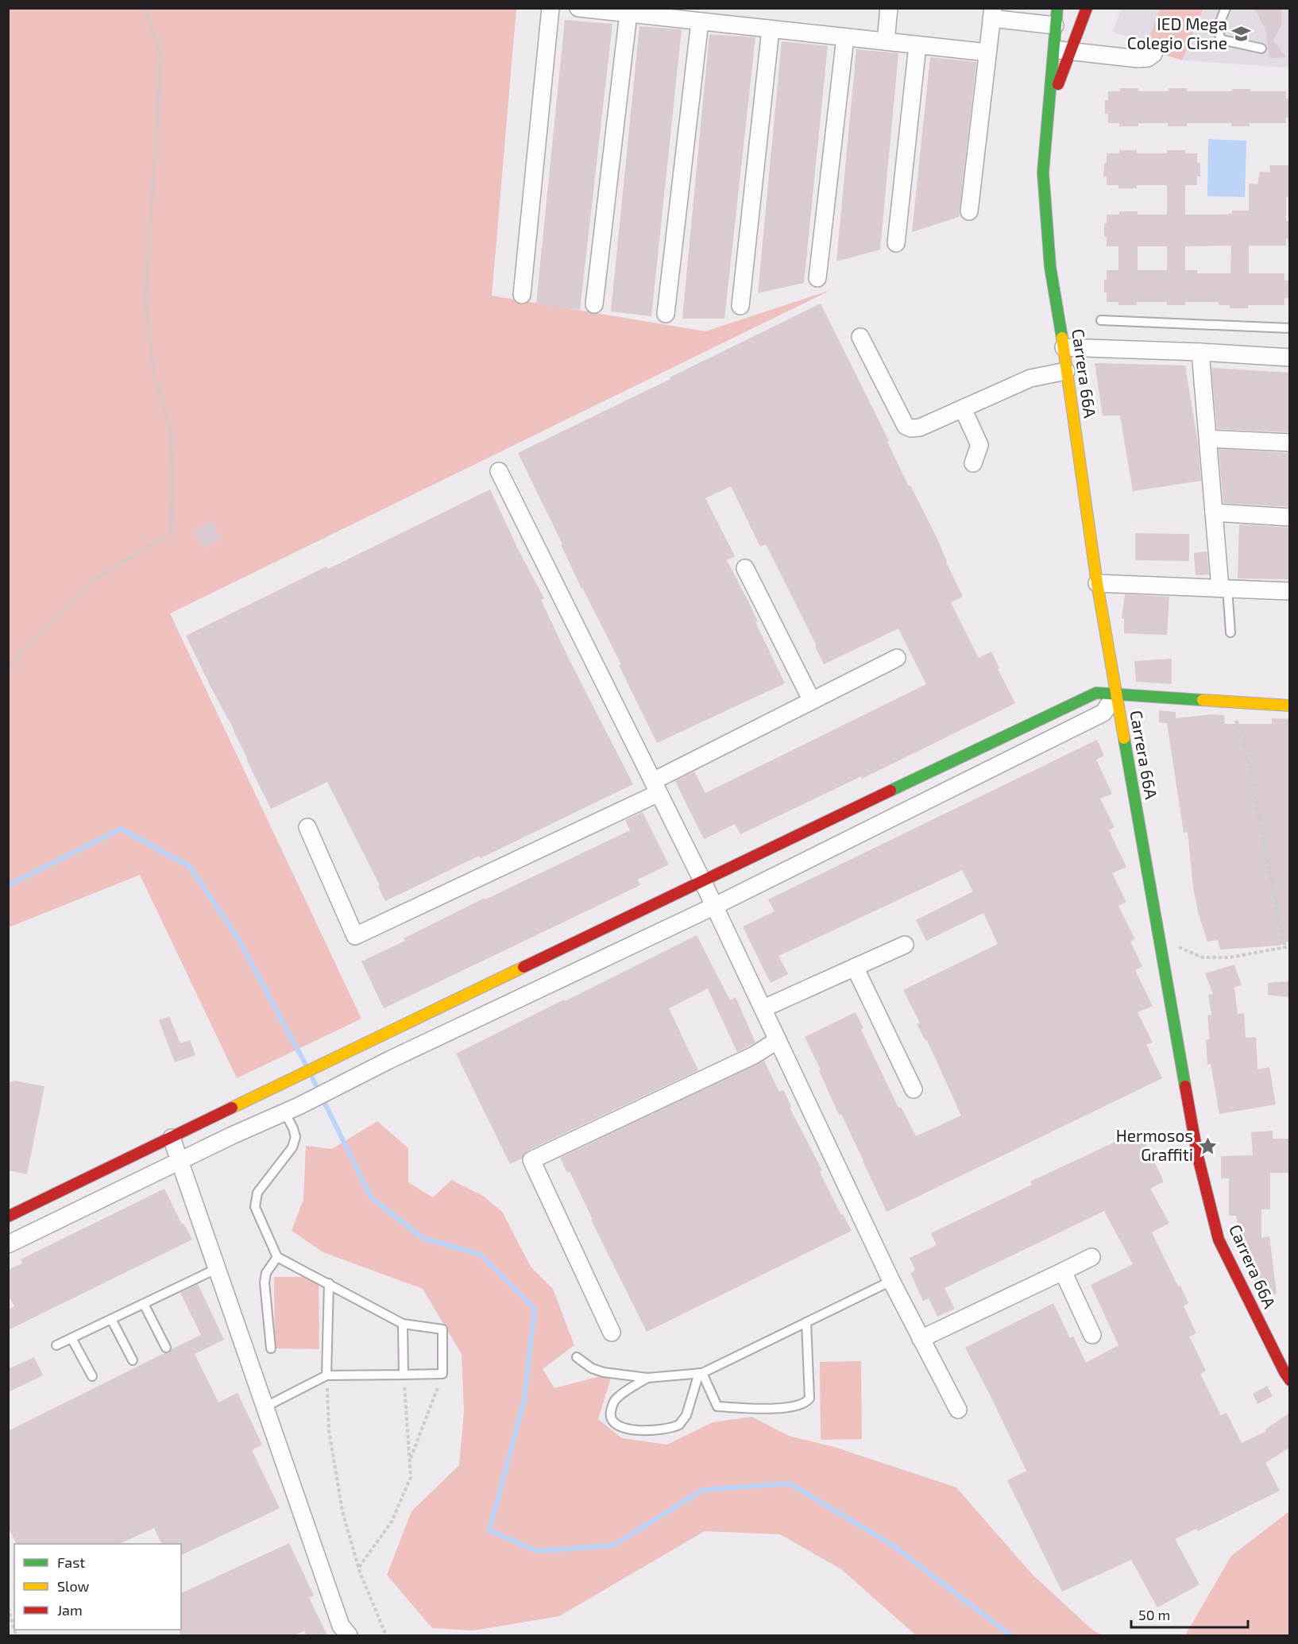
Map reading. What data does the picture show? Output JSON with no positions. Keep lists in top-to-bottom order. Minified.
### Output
{"streets":{"street":["Carrera 66A"]},"places":{"school or university":["IED Mega Colegio Cisne"],"place":["Hermosos Graffiti"]},"legend":["Fast","Slow","Jam"],"scale_bar":"50 m"}
